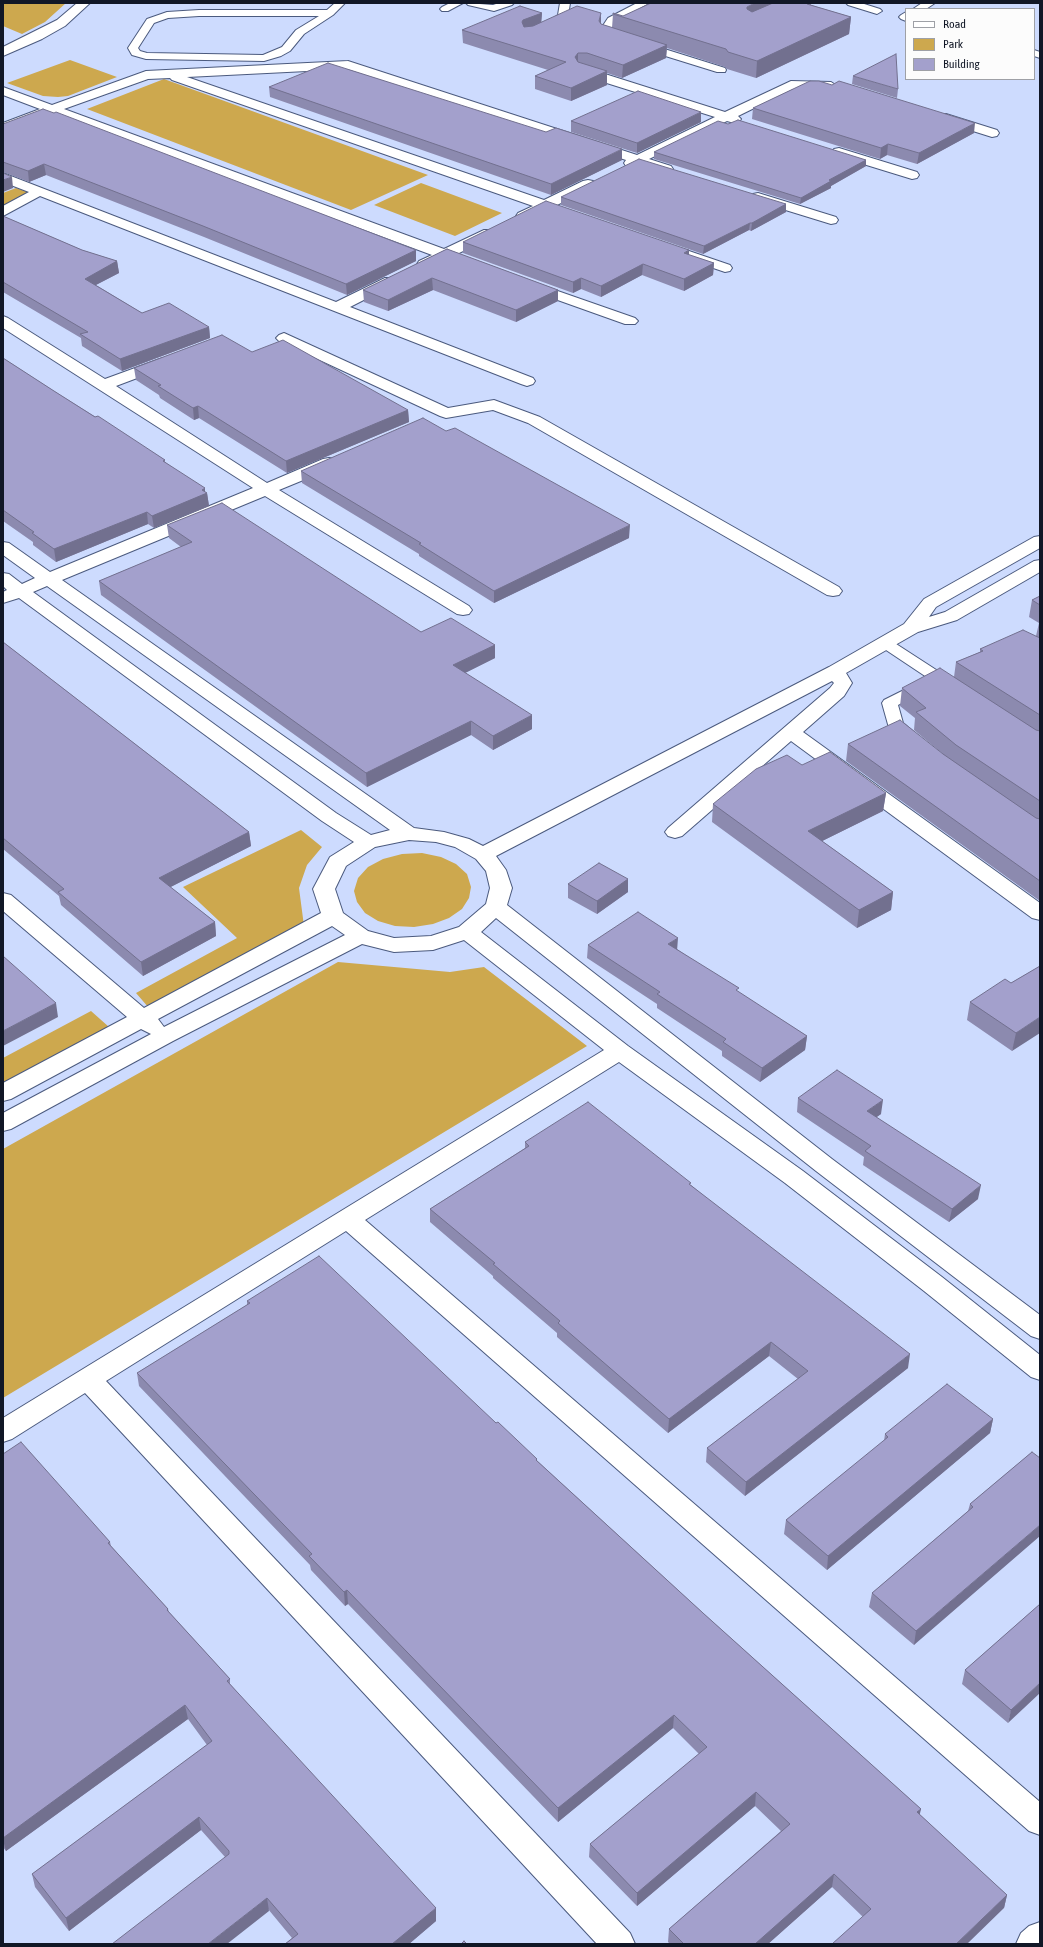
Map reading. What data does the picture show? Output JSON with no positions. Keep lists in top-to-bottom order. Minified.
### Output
{"legend":["Road","Park","Building"]}
